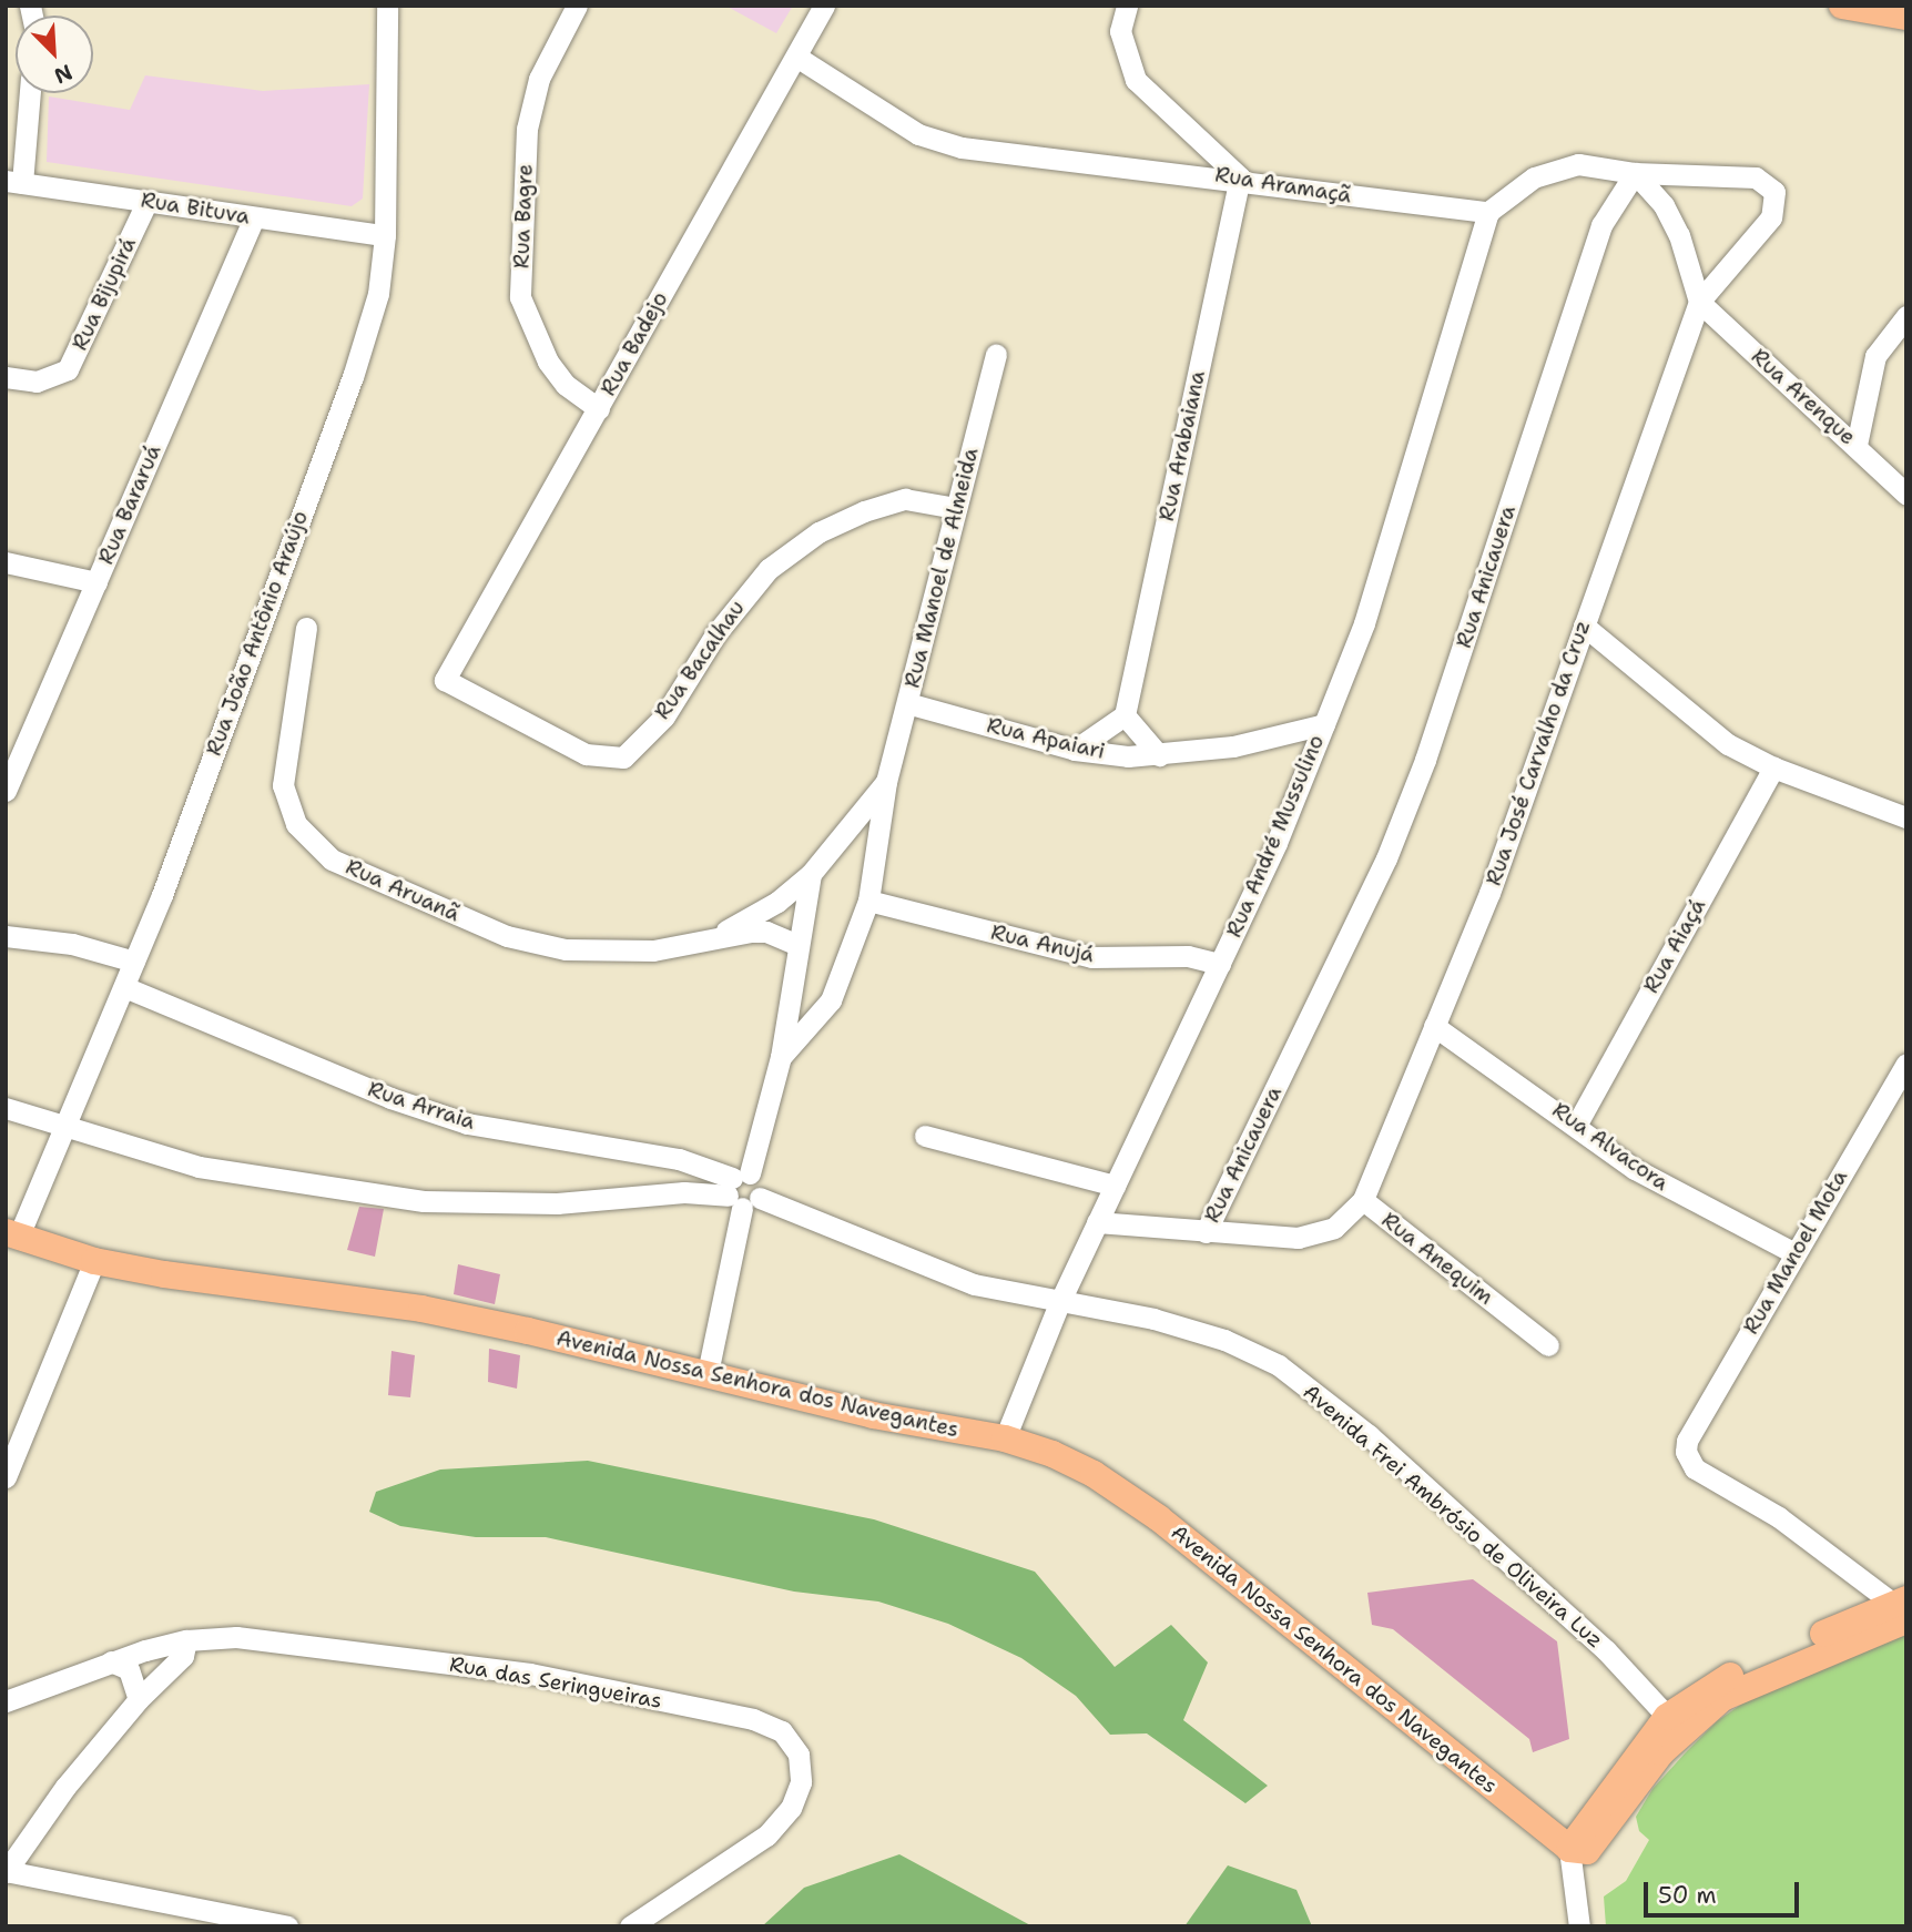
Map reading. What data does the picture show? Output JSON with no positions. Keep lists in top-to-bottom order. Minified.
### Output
{"streets":{"main road":["Avenida Nossa Senhora dos Navegantes"],"street":["Rua Aramaçã","Rua Bituva","Rua Bagre","Rua Bijupirá","Rua Badejo","Rua Arenque","Rua Arabaiana","Rua Bararuá","Rua Manoel de Almeida","Rua Anicauera","Rua João Antônio Araújo","Rua Bacalhau","Rua Apaiari","Rua José Carvalho da Cruz","Rua André Mussulino","Rua Aruanã","Rua Anujá","Rua Aiaçá","Rua Arraia","Rua Alvacora","Rua Manoel Mota","Rua Anequim","Avenida Frei Ambrósio de Oliveira Luz","Rua das Seringueiras"]},"crossings":[["Rua Aramaçã","Rua Badejo"],["Rua Aramaçã","Rua Arabaiana"],["Rua Aramaçã","Rua André Mussulino"],["Rua Bituva","Rua Bijupirá"],["Rua Bituva","Rua Bararuá"],["Rua Bituva","Rua João Antônio Araújo"],["Rua Bagre","Rua Badejo"],["Rua Badejo","Rua Bacalhau"],["Rua Arenque","Rua José Carvalho da Cruz"],["Rua Manoel de Almeida","Rua Bacalhau"],["Rua Manoel de Almeida","Rua Apaiari"],["Rua Manoel de Almeida","Rua Aruanã"],["Rua Manoel de Almeida","Rua Anujá"],["Rua Manoel de Almeida","Rua Arraia"],["Rua Manoel de Almeida","Avenida Nossa Senhora dos Navegantes"],["Rua Manoel de Almeida","Avenida Frei Ambrósio de Oliveira Luz"],["Rua Anicauera","Rua Anequim"],["Rua João Antônio Araújo","Rua Arraia"],["Rua João Antônio Araújo","Avenida Nossa Senhora dos Navegantes"],["Rua João Antônio Araújo","Avenida Frei Ambrósio de Oliveira Luz"],["Rua Apaiari","Rua André Mussulino"],["Rua José Carvalho da Cruz","Rua Alvacora"],["Rua José Carvalho da Cruz","Rua Anequim"],["Rua André Mussulino","Rua Anujá"],["Rua André Mussulino","Rua Anequim"],["Rua André Mussulino","Avenida Nossa Senhora dos Navegantes"],["Rua André Mussulino","Avenida Frei Ambrósio de Oliveira Luz"],["Rua Aiaçá","Rua Alvacora"],["Rua Arraia","Avenida Frei Ambrósio de Oliveira Luz"],["Rua Alvacora","Rua Manoel Mota"]],"scale_bar":"50 m","north":"bottom right"}
